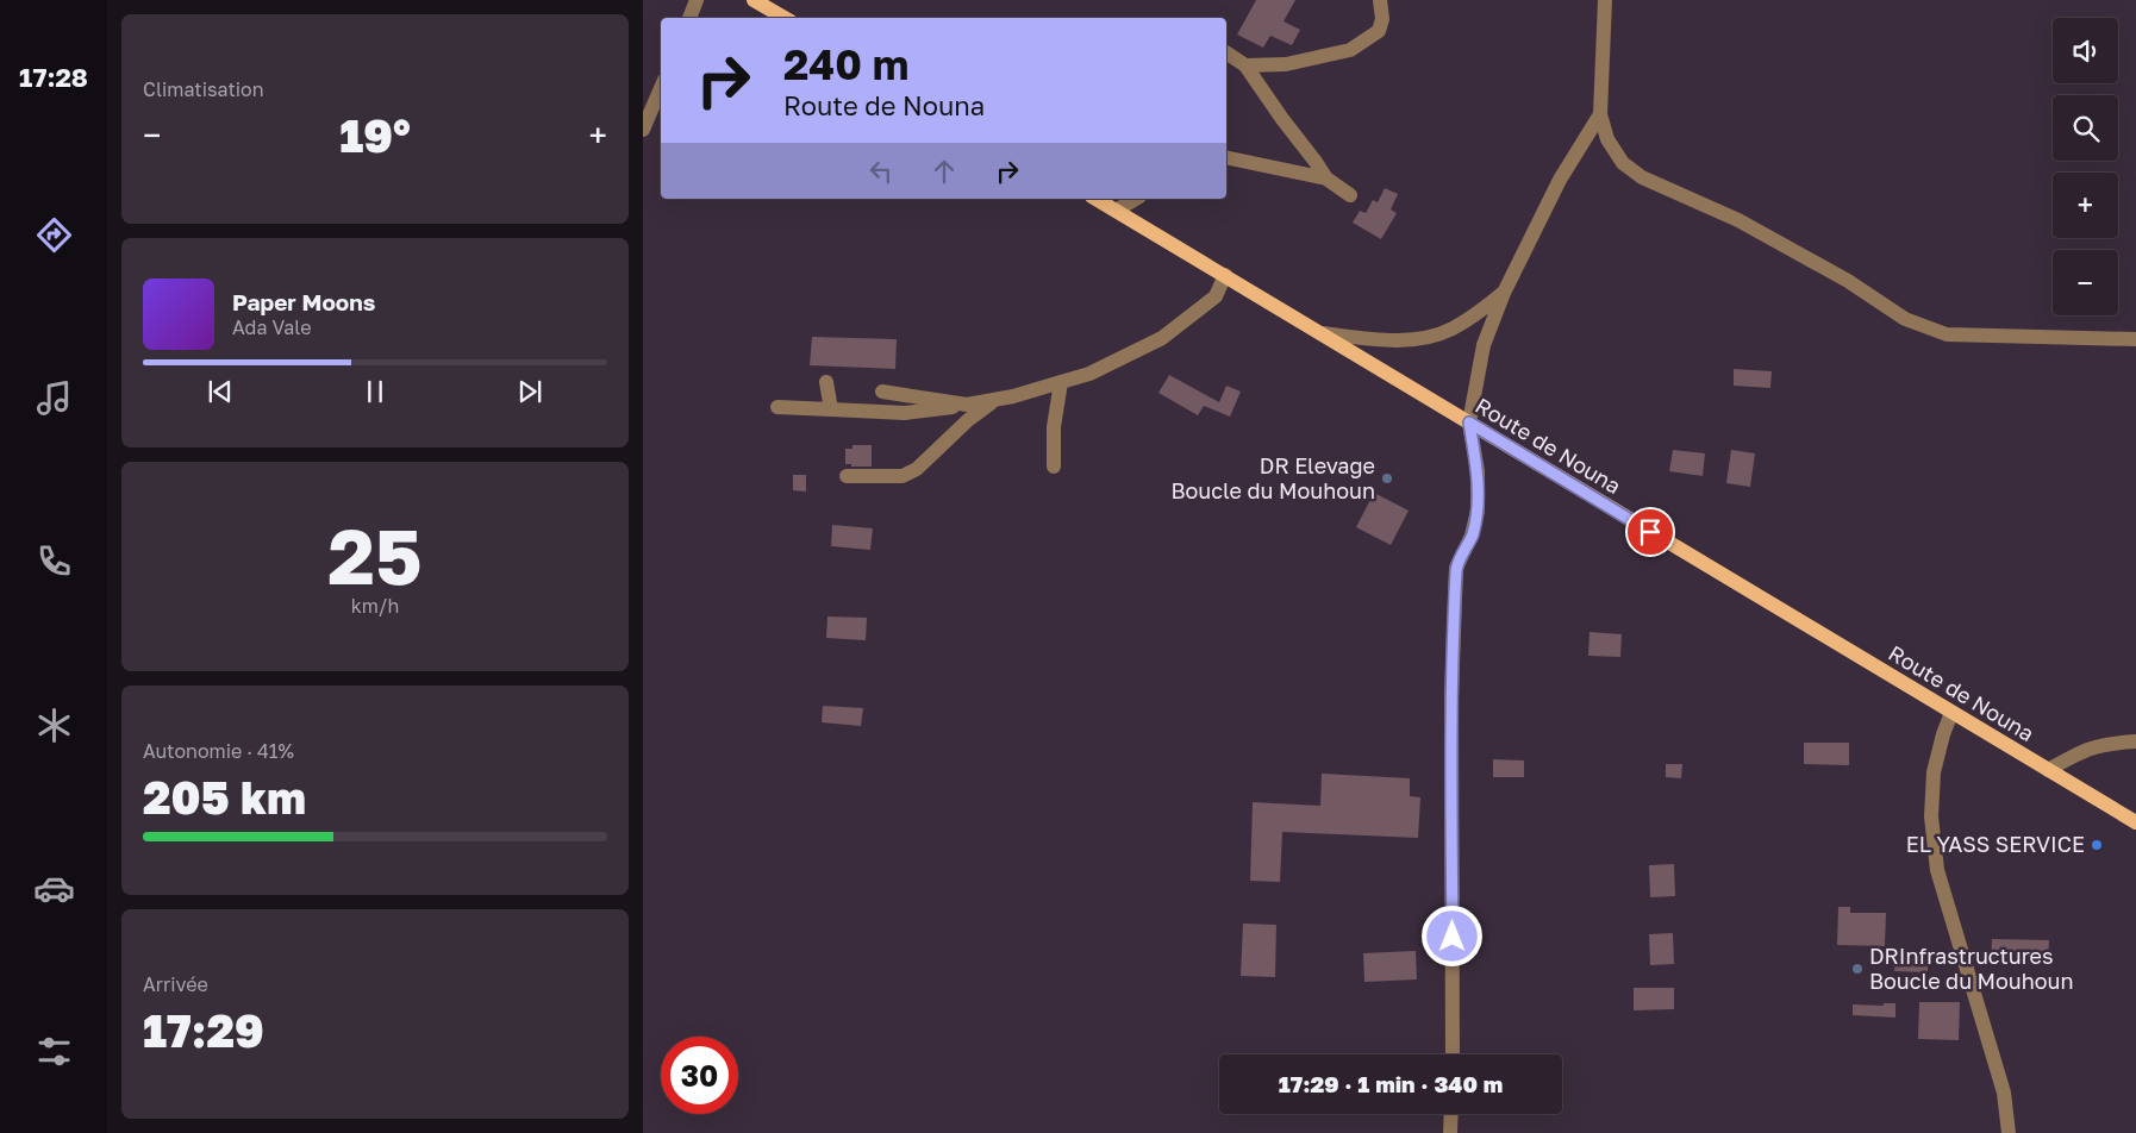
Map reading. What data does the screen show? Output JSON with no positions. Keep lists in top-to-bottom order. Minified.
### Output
{"streets":{"main road":["Route de Nouna"]},"places":["DR Elevage Boucle du Mouhoun","EL YASS SERVICE","DRInfrastructures Boucle du Mouhoun"],"page":{"tabs":"17:28","tile":["Climatisation",["25","km/h"],["Autonomie · 41%","205 km"],["Arrivée","17:29"]],"map_buttons":["+","−"],"turn":["240 m","Route de Nouna"],"heat":["−","19°","+"],"song":["Paper Moons","Ada Vale"],"limit":"30","trip":"17:29 · 1 min · 340 m"}}
